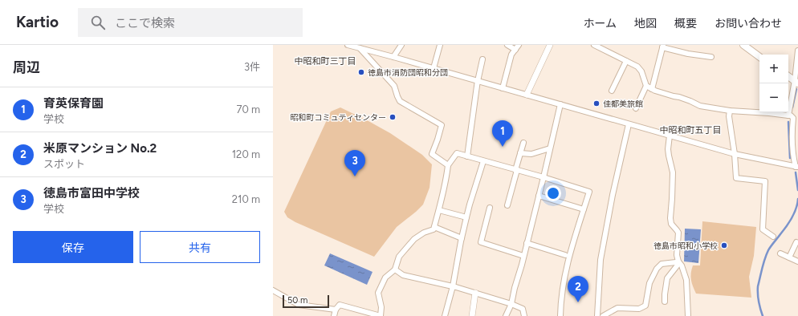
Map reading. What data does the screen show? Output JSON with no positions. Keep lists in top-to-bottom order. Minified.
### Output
{"districts":["中昭和町三丁目","中昭和町五丁目"],"places":["徳島市消防団昭和分団","佳都美旅館","昭和町コミュティセンター","徳島市昭和小学校"],"scale_bar":"50 m","page":{"header":"Kartio","search":"ここで検索","nav":["ホーム","地図","概要","お問い合わせ"],"heading":["周辺","3件"],"map_buttons":["+","−"],"list":[{"mark":"1","name":"育英保育園","note":"学校","value":"70 m"},{"mark":"2","name":"米原マンション No.2","note":"スポット","value":"120 m"},{"mark":"3","name":"徳島市富田中学校","note":"学校","value":"210 m"}],"pins":["1","3","2"],"buttons":["保存","共有"],"scale":"50 m"}}
